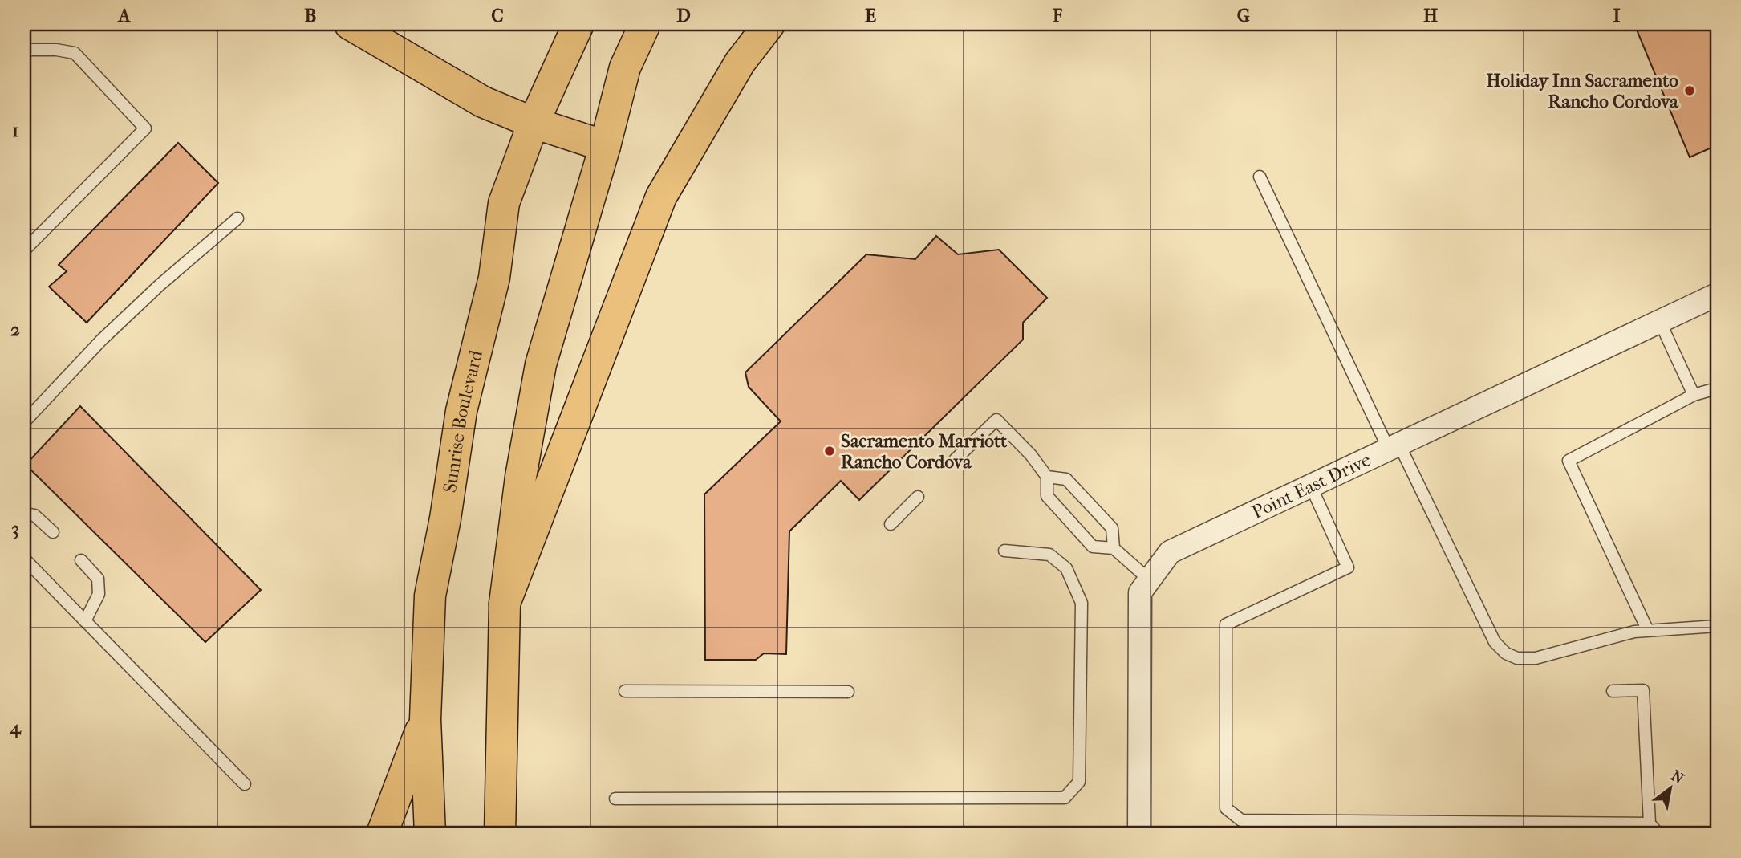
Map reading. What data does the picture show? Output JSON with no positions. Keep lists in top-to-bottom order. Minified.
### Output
{"streets":{"main road":["Sunrise Boulevard"],"street":["Point East Drive"]},"places":["Holiday Inn Sacramento Rancho Cordova","Sacramento Marriott Rancho Cordova"],"north":"top right","grid":{"columns":["A","B","C","D","E","F","G","H","I"],"rows":["1","2","3","4"]}}
